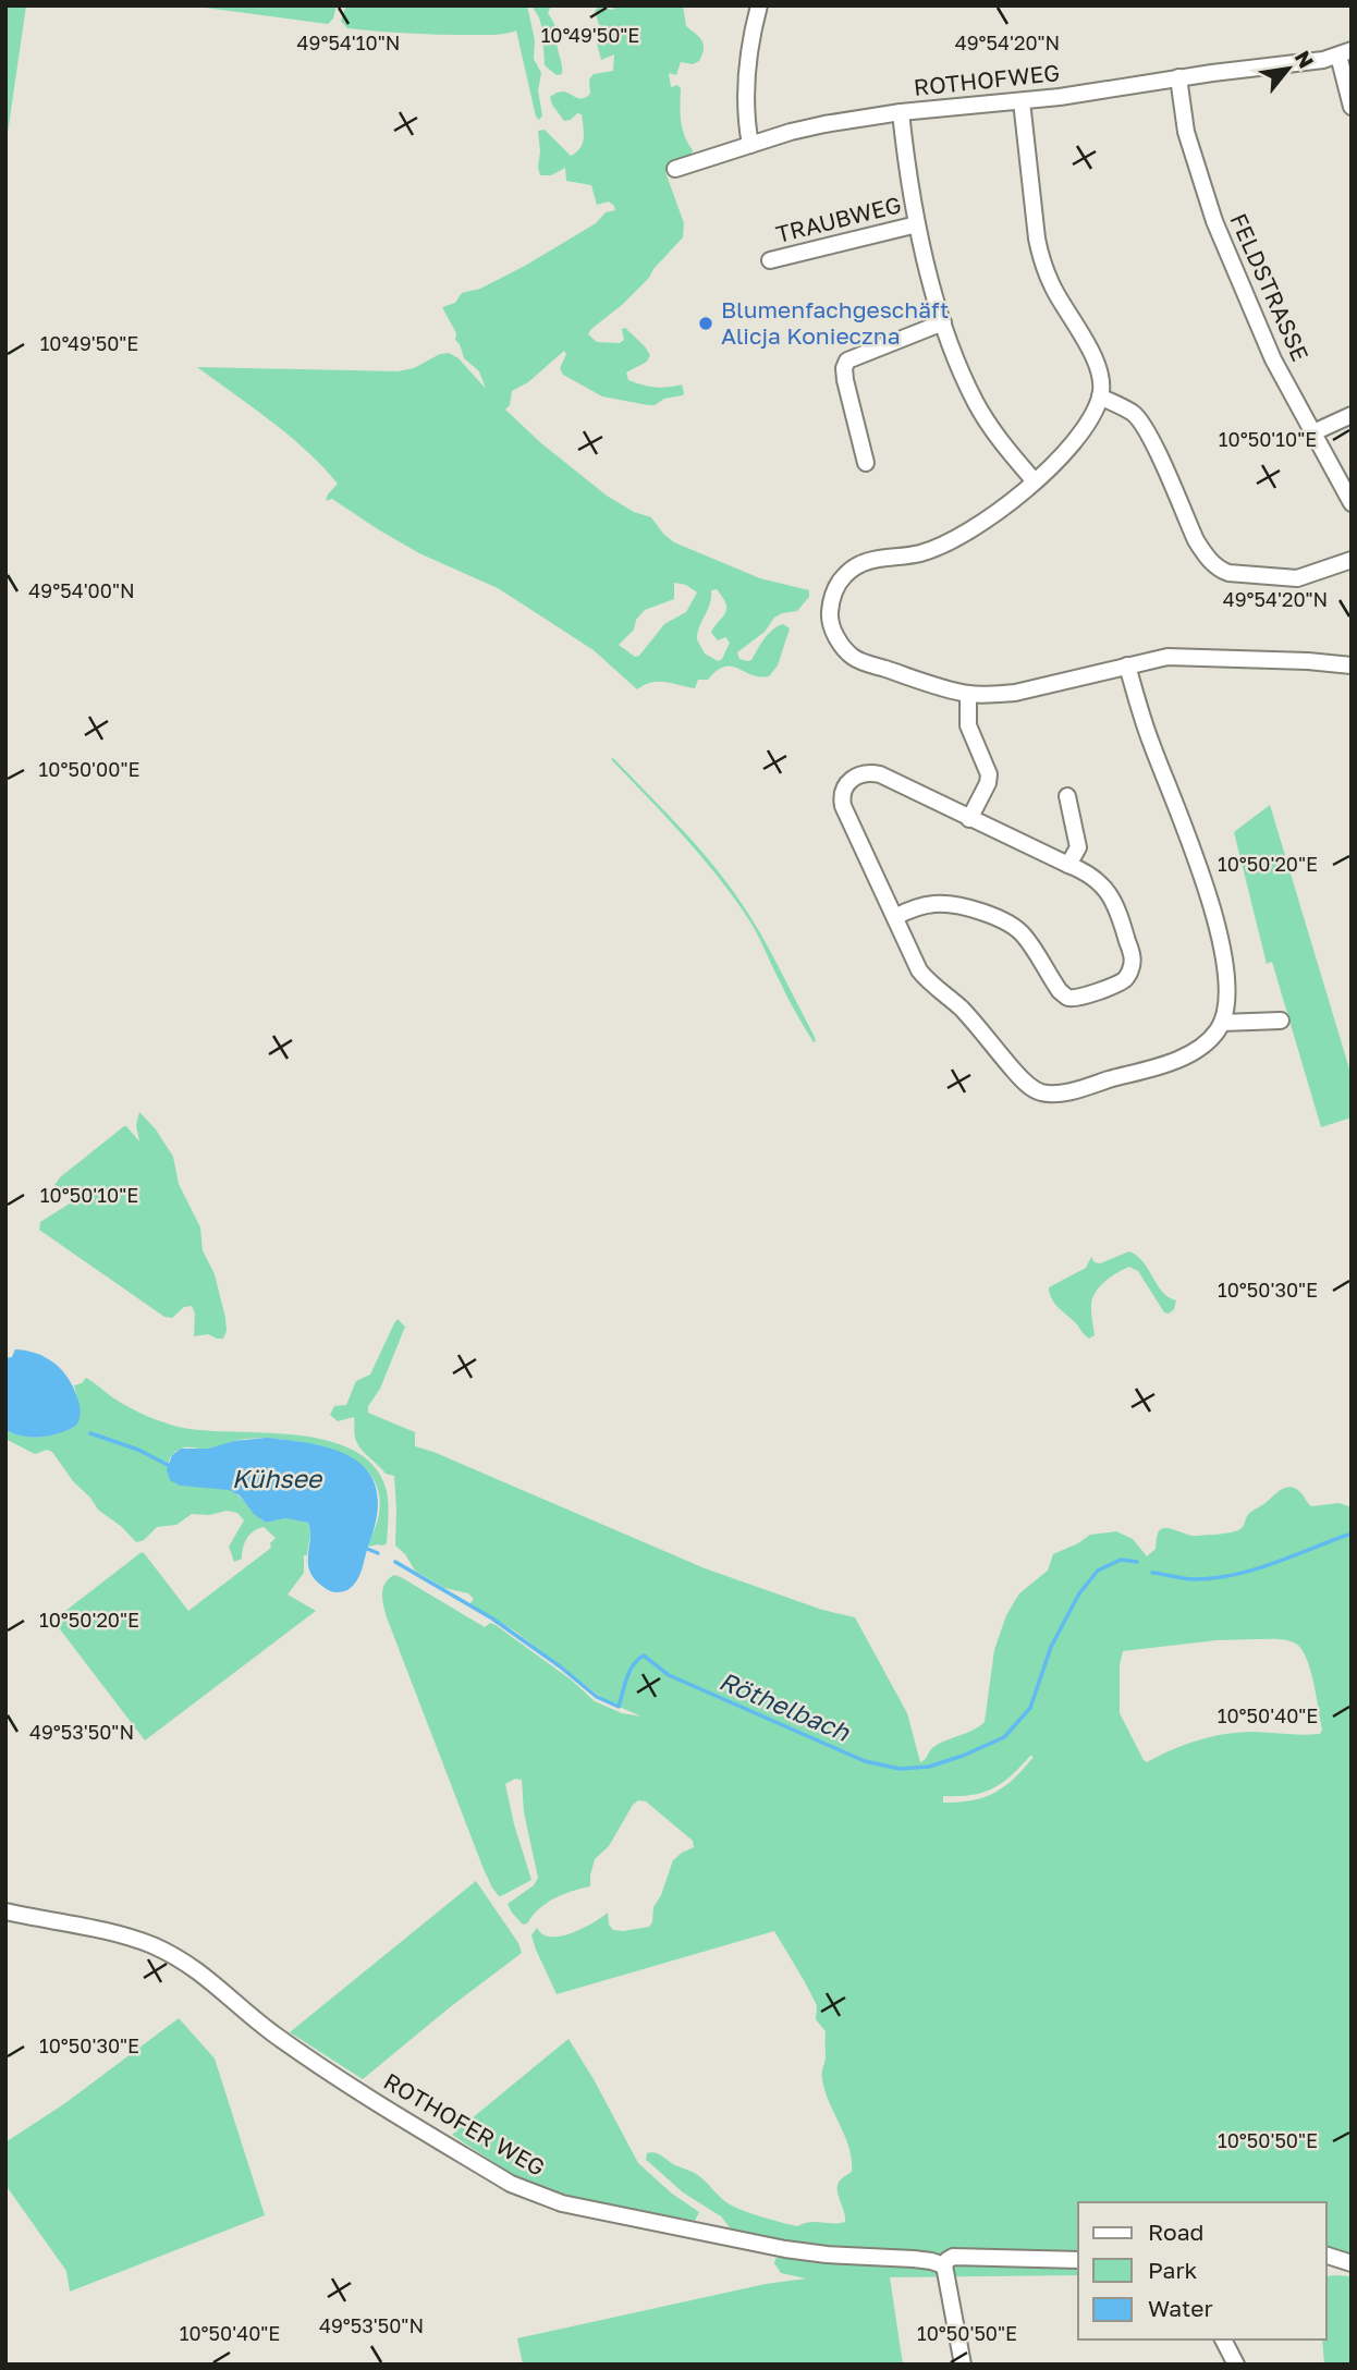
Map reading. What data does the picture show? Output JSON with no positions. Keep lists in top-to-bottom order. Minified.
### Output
{"streets":{"street":["ROTHOFWEG","TRAUBWEG","FELDSTRASSE","ROTHOFER WEG"]},"crossings":[["ROTHOFWEG","TRAUBWEG"],["ROTHOFWEG","FELDSTRASSE"]],"water":["Kühsee","Röthelbach"],"places":["Blumenfachgeschäft Alicja Konieczna"],"legend":["Road","Park","Water"],"north":"top right","coordinates":["10°49'50\"E","49°54'10\"N","49°54'20\"N","10°50'10\"E","49°54'00\"N","10°50'00\"E","10°50'20\"E","10°50'30\"E","10°50'40\"E","49°53'50\"N","10°50'50\"E"]}
